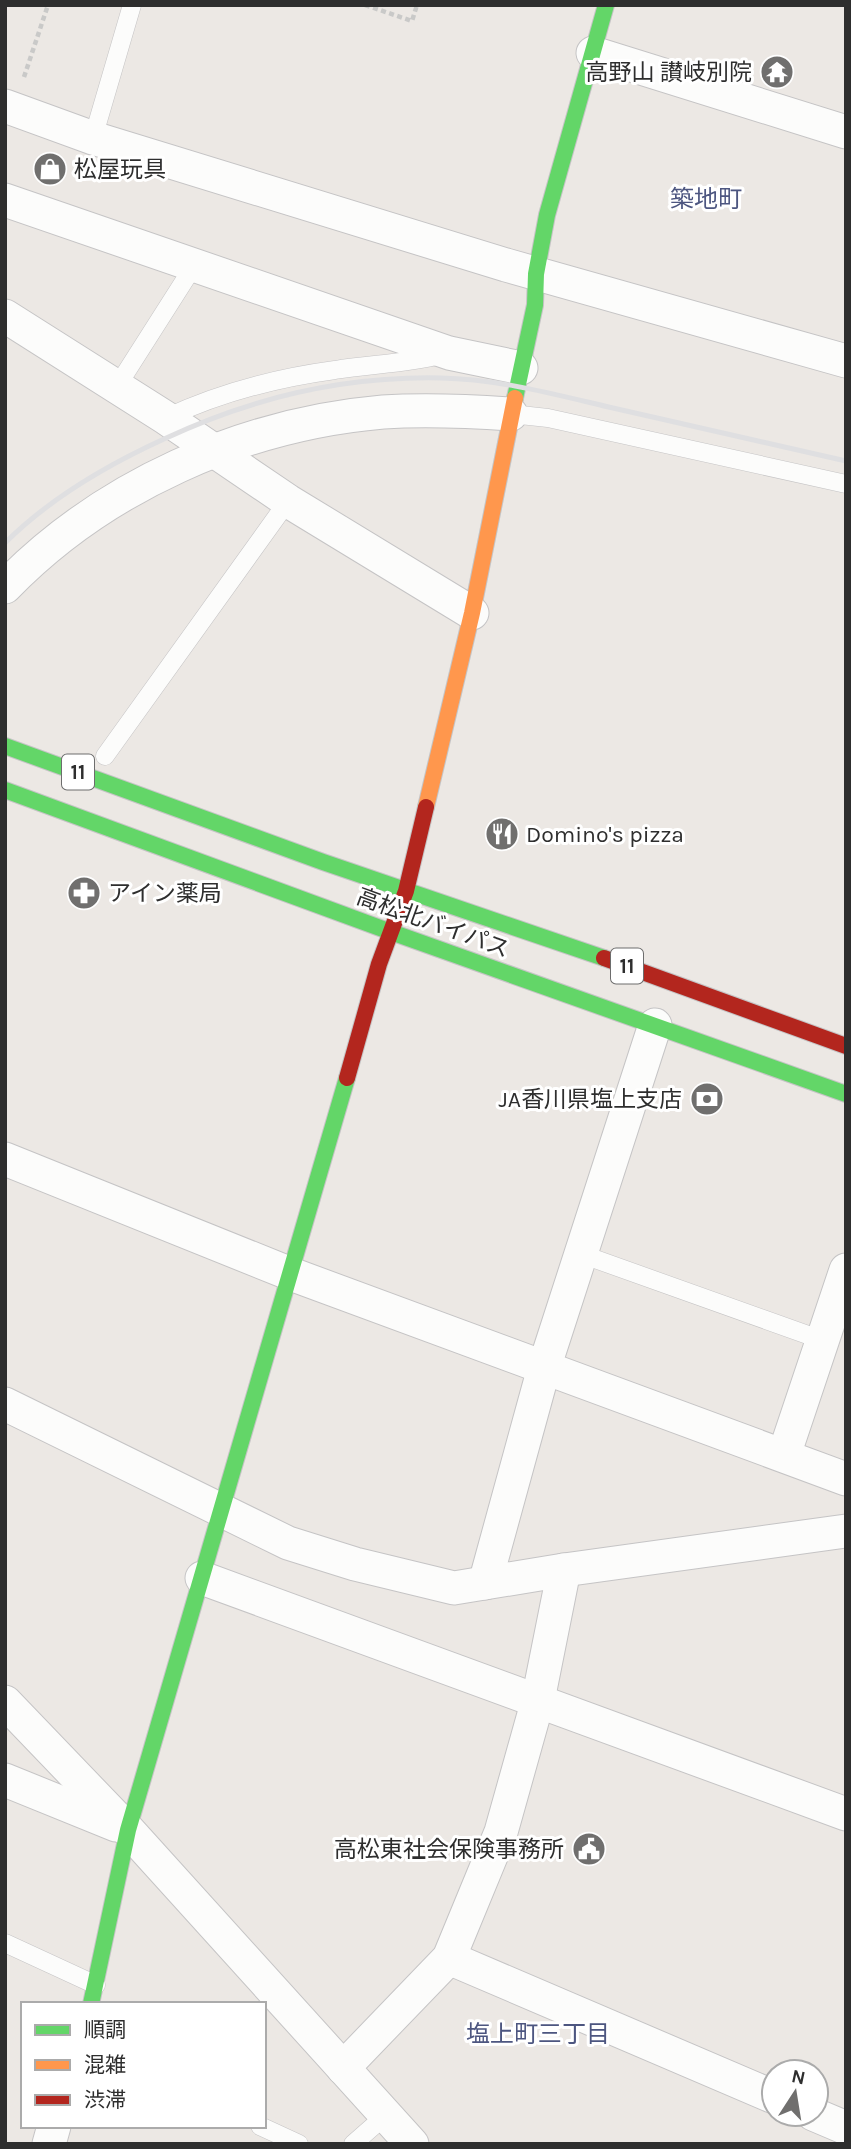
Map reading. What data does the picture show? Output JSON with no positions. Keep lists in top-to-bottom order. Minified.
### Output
{"streets":{"main road":["11","高松北バイパス"]},"districts":["築地町","塩上町三丁目"],"places":{"temple":["高野山 讃岐別院"],"shop":["松屋玩具"],"restaurant":["Domino's pizza"],"pharmacy":["アイン薬局"],"bank":["JA香川県塩上支店"],"public building":["高松東社会保険事務所"]},"legend":["順調","混雑","渋滞"],"north":"top"}
